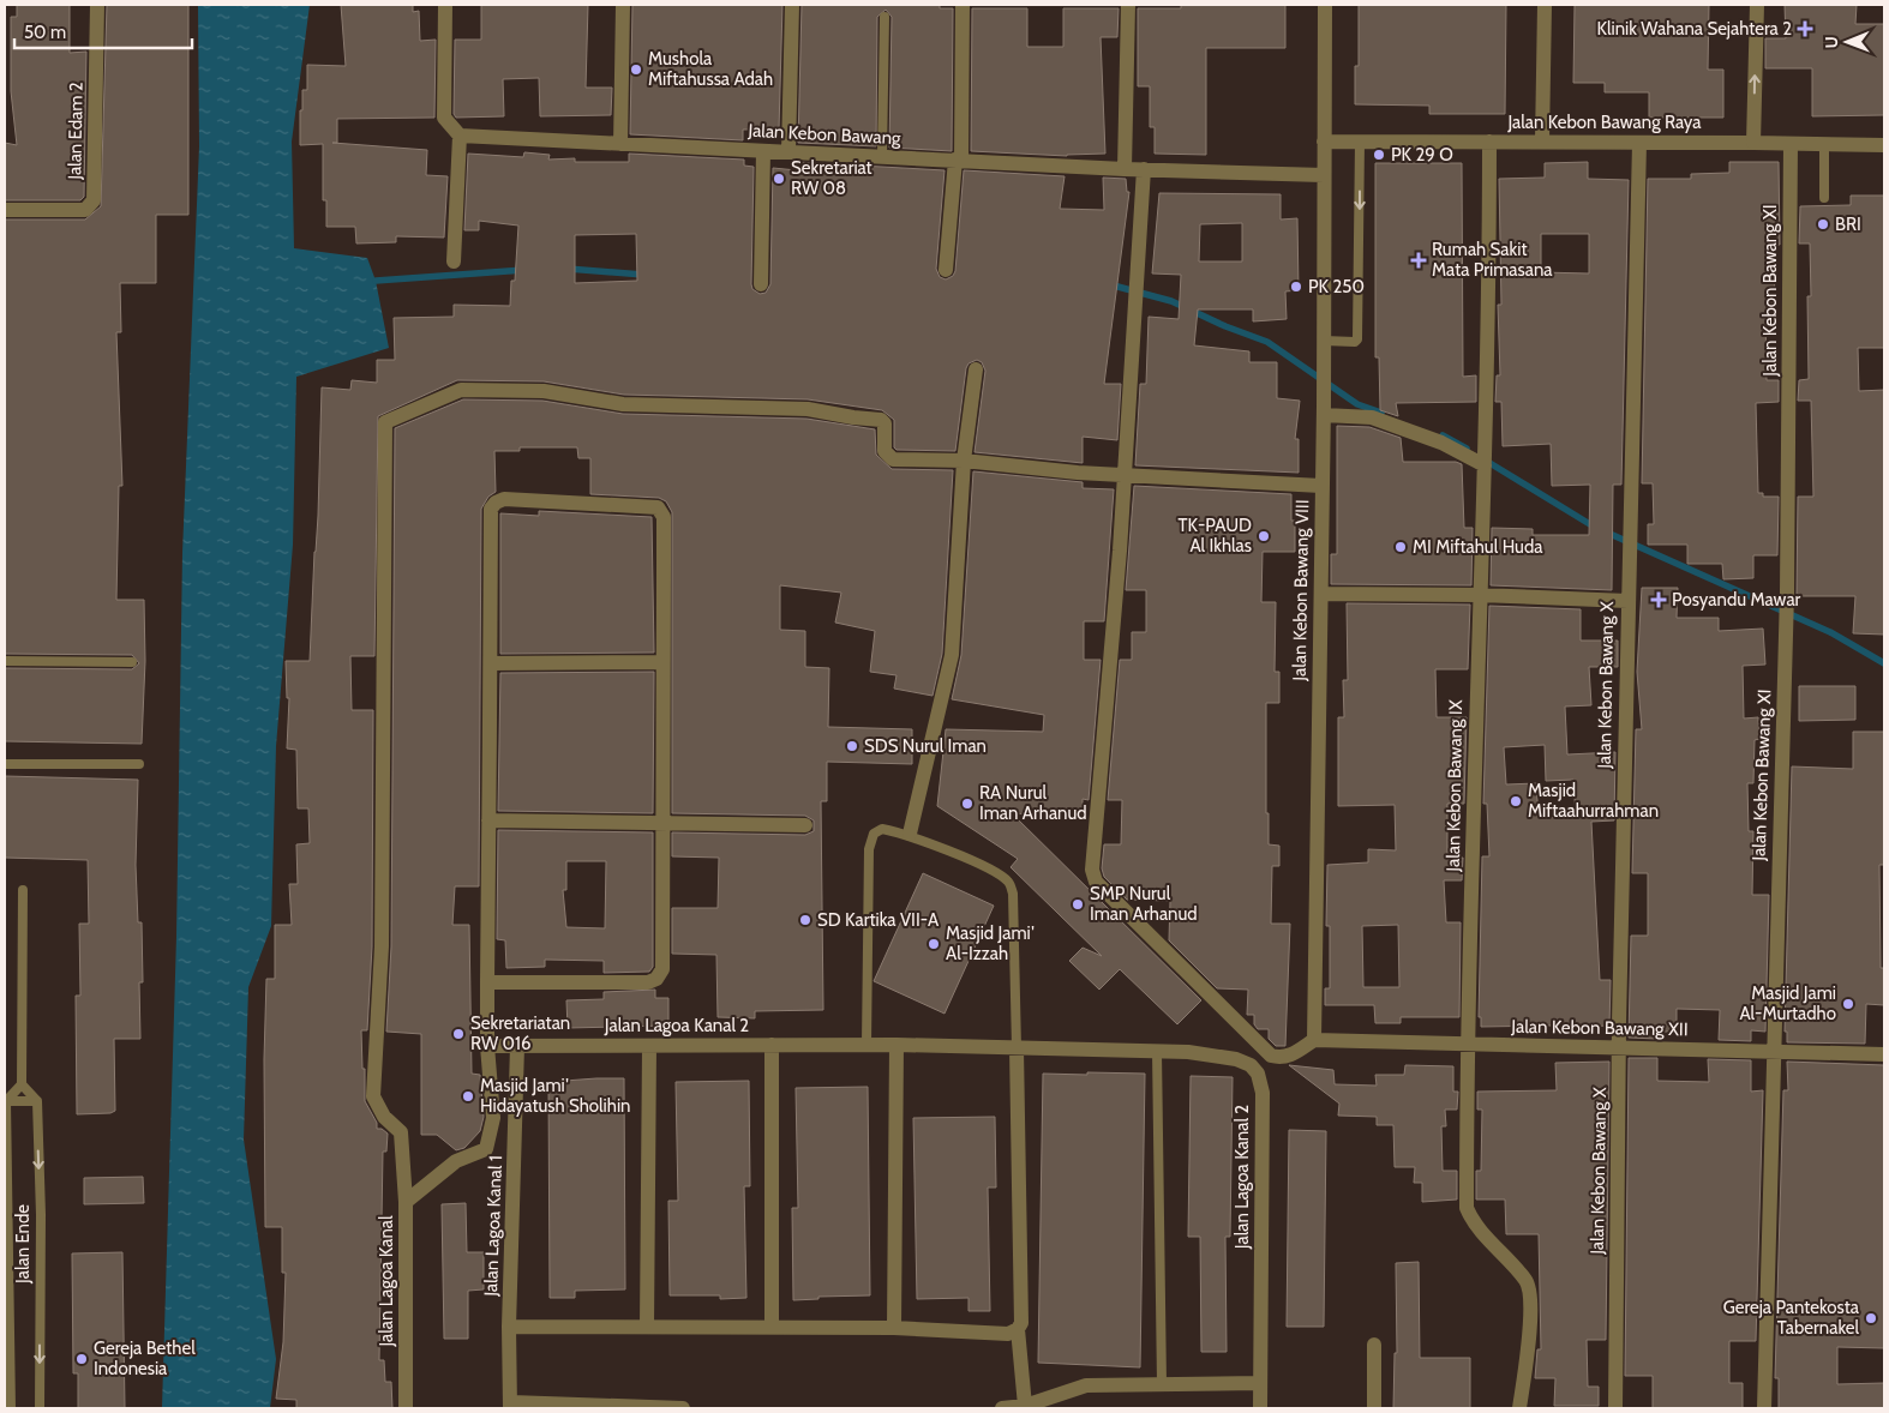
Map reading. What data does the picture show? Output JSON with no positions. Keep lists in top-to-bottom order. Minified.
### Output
{"streets":{"street":["Jalan Kebon Bawang Raya","Jalan Edam 2","Jalan Kebon Bawang","Jalan Kebon Bawang XI","Jalan Kebon Bawang VIII","Jalan Kebon Bawang X","Jalan Kebon Bawang IX","Jalan Lagoa Kanal 2","Jalan Kebon Bawang XII","Jalan Lagoa Kanal 1","Jalan Lagoa Kanal"],"lane":["Jalan Ende"]},"crossings":[["Jalan Kebon Bawang Raya","Jalan Kebon Bawang XI"],["Jalan Kebon Bawang Raya","Jalan Kebon Bawang VIII"],["Jalan Kebon Bawang Raya","Jalan Kebon Bawang X"],["Jalan Kebon Bawang Raya","Jalan Kebon Bawang IX"],["Jalan Kebon Bawang","Jalan Kebon Bawang VIII"],["Jalan Kebon Bawang XI","Jalan Kebon Bawang XII"],["Jalan Kebon Bawang VIII","Jalan Kebon Bawang XII"],["Jalan Kebon Bawang X","Jalan Kebon Bawang XII"],["Jalan Kebon Bawang IX","Jalan Kebon Bawang XII"],["Jalan Lagoa Kanal 2","Jalan Lagoa Kanal 1"],["Jalan Lagoa Kanal 2","Jalan Lagoa Kanal"]],"places":{"health":["Klinik Wahana Sejahtera 2","Rumah Sakit Mata Primasana","Posyandu Mawar"],"other":["Mushola Miftahussa Adah","PK 29 O","Sekretariat RW 08","BRI","PK 250","TK-PAUD Al Ikhlas","MI Miftahul Huda","SDS Nurul Iman","Masjid Miftaahurrahman","RA Nurul Iman Arhanud","SMP Nurul Iman Arhanud","SD Kartika VII-A","Masjid Jami' Al-Izzah","Masjid Jami Al-Murtadho","Sekretariatan RW 016","Masjid Jami' Hidayatush Sholihin","Gereja Pantekosta Tabernakel","Gereja Bethel Indonesia"]},"scale_bar":"50 m","north":"left"}
